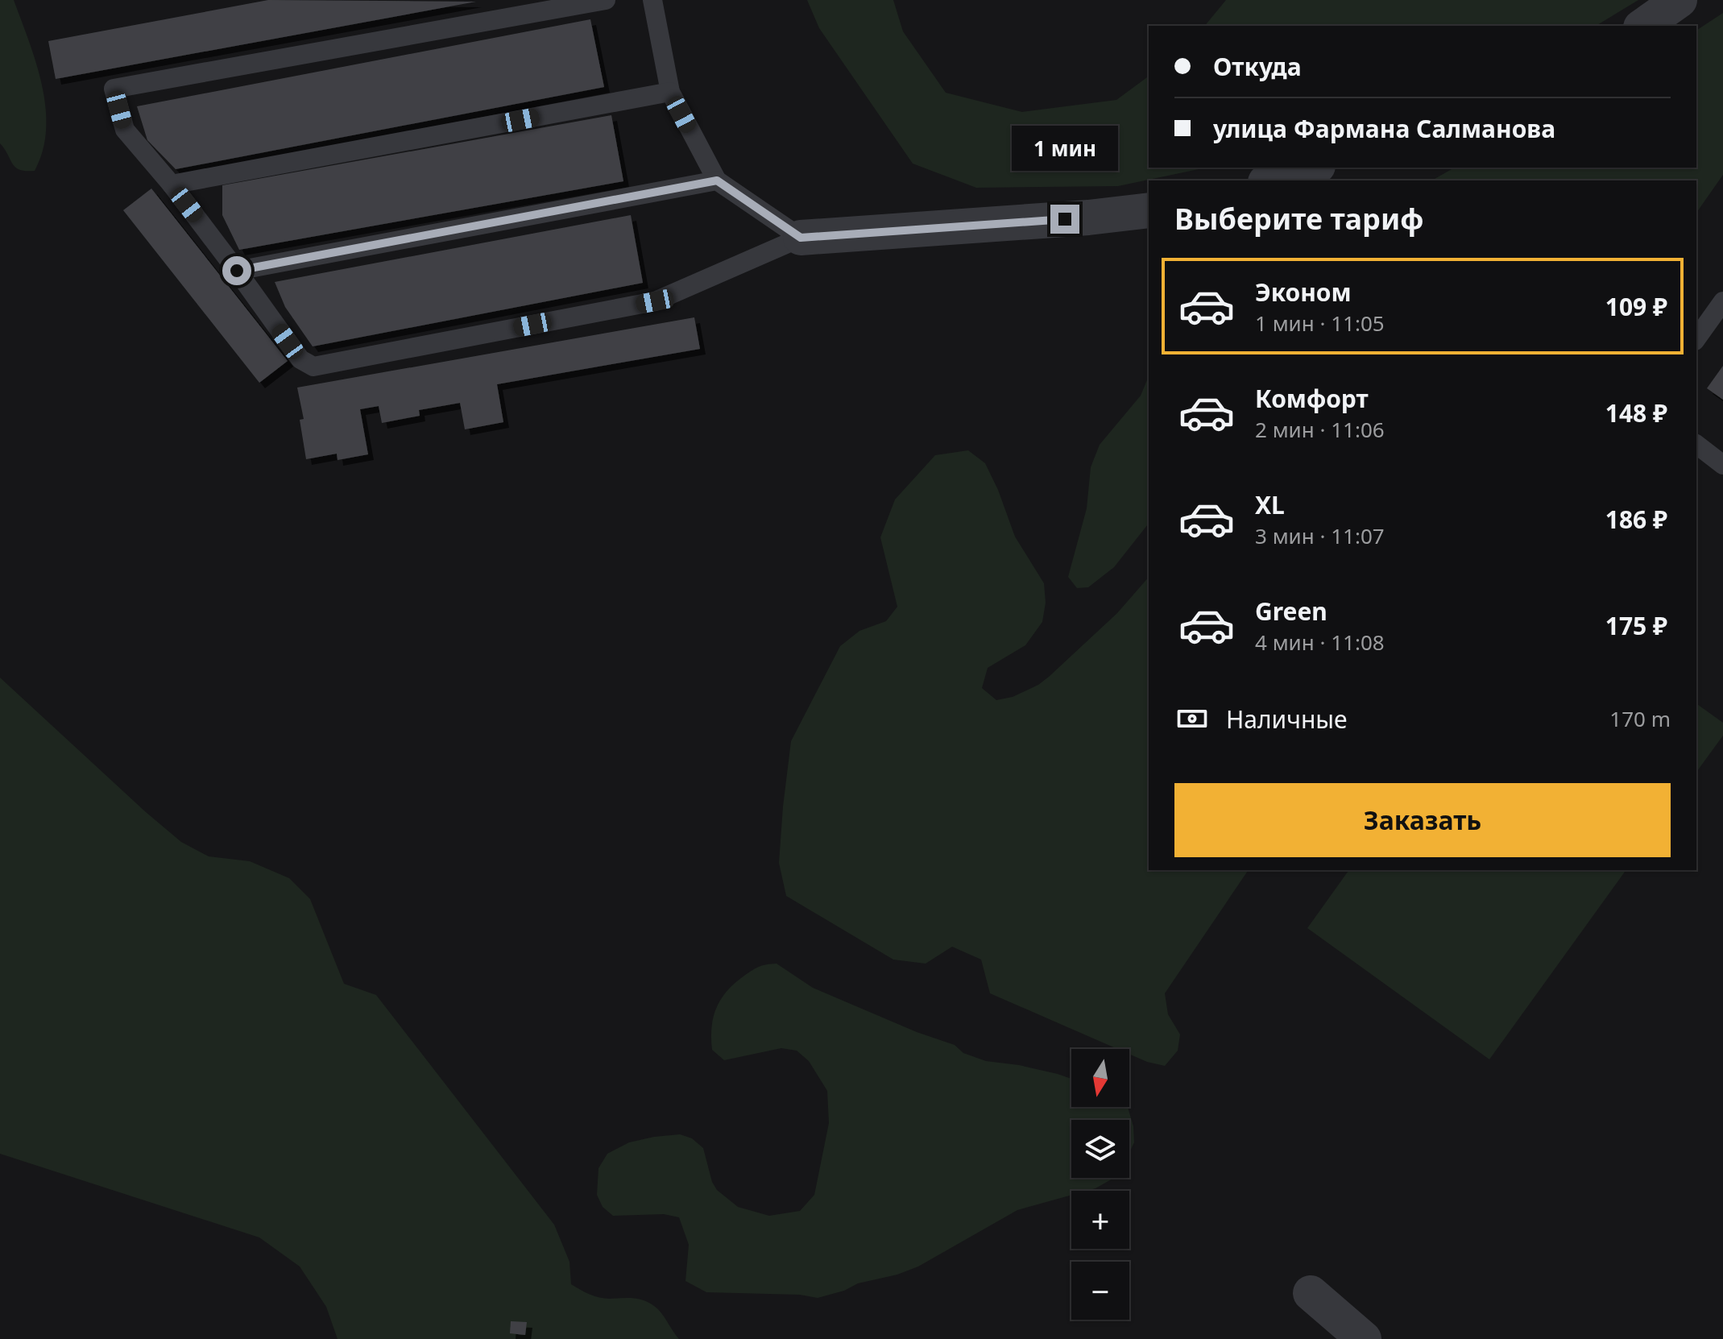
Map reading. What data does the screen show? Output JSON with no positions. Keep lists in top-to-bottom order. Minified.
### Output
{"north":"bottom","page":{"banner":["Откуда","улица Фармана Салманова"],"bubble":"1 мин","heading":"Выберите тариф","list":[{"name":"Эконом","note":"1 мин · 11:05","value":"109 ₽"},{"name":"Комфорт","note":"2 мин · 11:06","value":"148 ₽"},{"name":"XL","note":"3 мин · 11:07","value":"186 ₽"},{"name":"Green","note":"4 мин · 11:08","value":"175 ₽"}],"pay":["Наличные","170 m"],"buttons":"Заказать","map_buttons":["+","−"]}}
